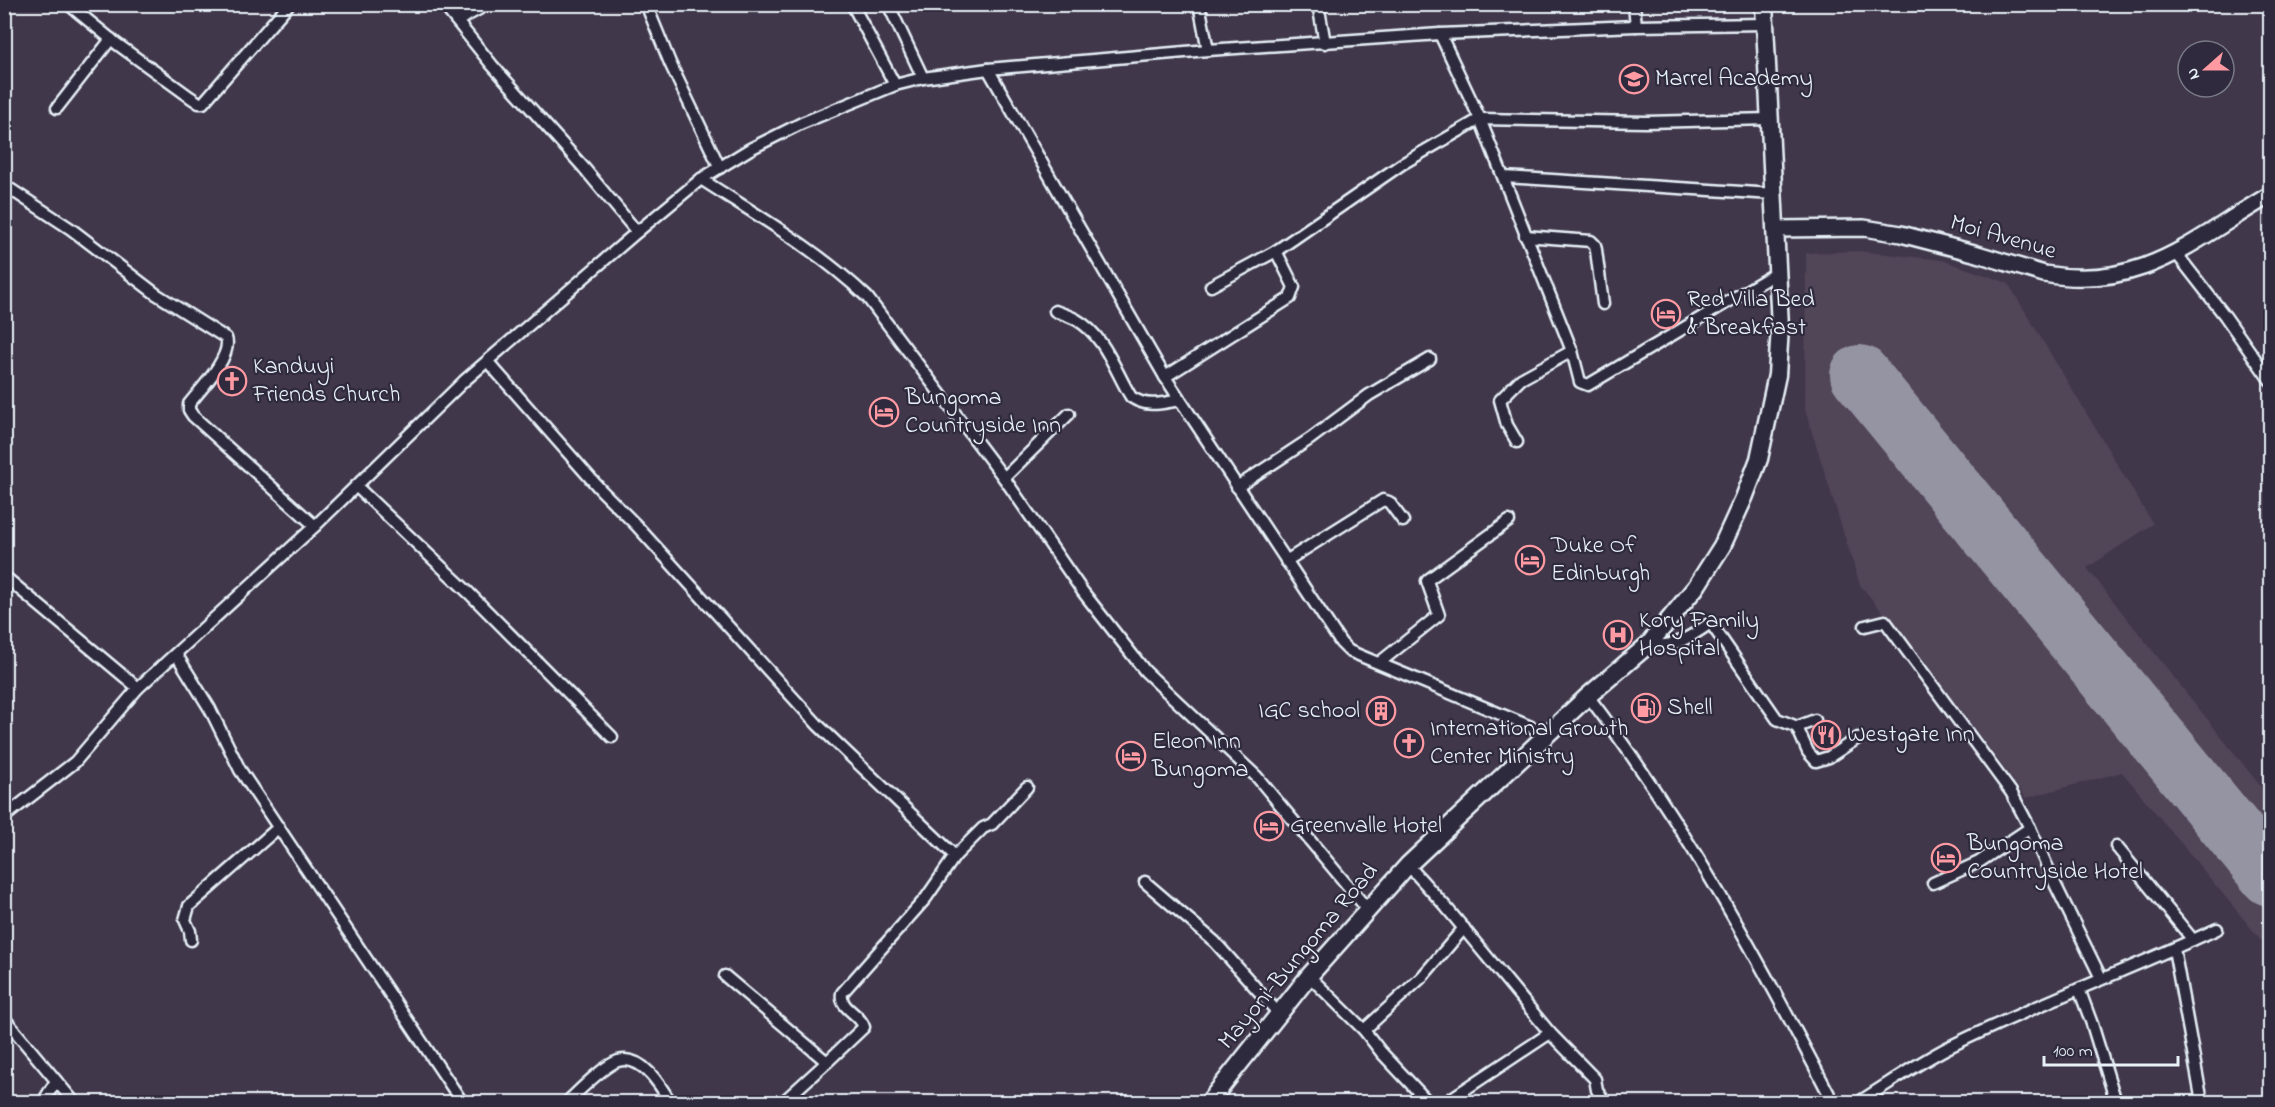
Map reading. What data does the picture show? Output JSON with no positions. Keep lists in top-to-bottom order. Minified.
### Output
{"streets":{"main road":["Mayoni-Bungoma Road"],"street":["Moi Avenue"]},"crossings":[["Moi Avenue","Mayoni-Bungoma Road"]],"places":{"school or university":["Marrel Academy"],"hotel":["Red Villa Bed & Breakfast","Bungoma Countryside Inn","Duke Of Edinburgh","Eleon Inn Bungoma","Greenvalle Hotel","Bungoma Countryside Hotel"],"church":["Kanduyi Friends Church","International Growth Center Ministry"],"hospital":["Kory Family Hospital"],"fuel station":["Shell"],"building":["IGC school"],"restaurant":["Westgate Inn"]},"scale_bar":"100 m","north":"left"}
